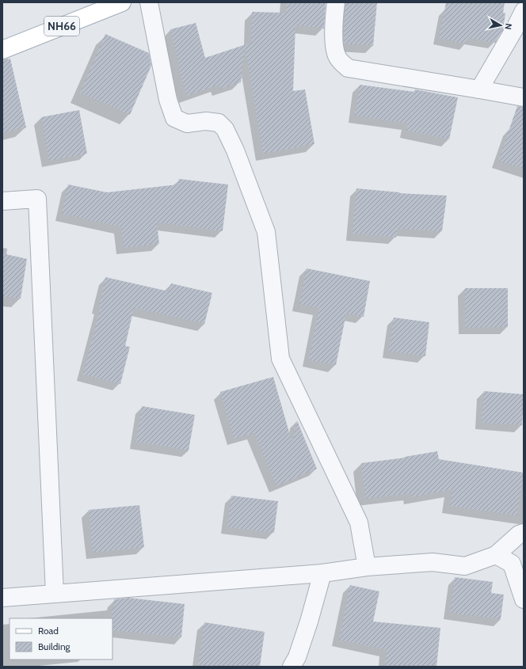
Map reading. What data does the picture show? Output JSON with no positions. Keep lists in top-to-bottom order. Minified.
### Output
{"streets":{"main road":["NH66"]},"legend":["Road","Building"],"north":"right"}
